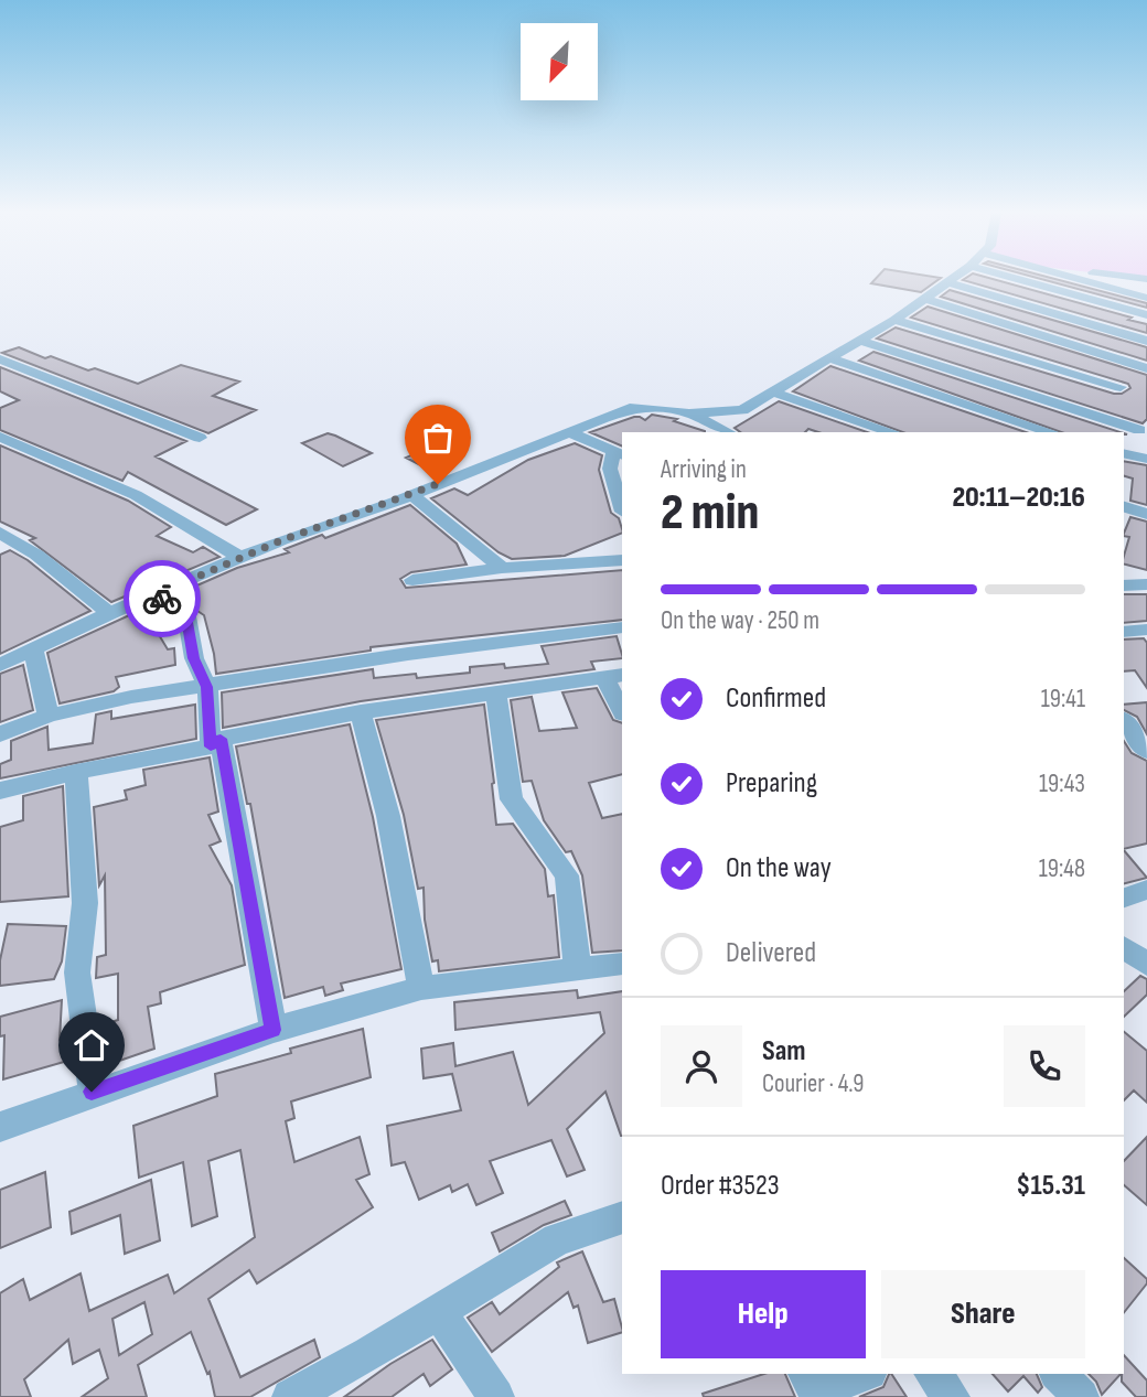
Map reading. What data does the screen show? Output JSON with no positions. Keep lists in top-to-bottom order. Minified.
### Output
{"north":"bottom left","page":{"heading":["2 min","Arriving in","20:11–20:16"],"panel":["Sam","Courier · 4.9","Order #3523","$15.31"],"bar":"On the way · 250 m","list":[["Confirmed","19:41"],["Preparing","19:43"],["On the way","19:48"],"Delivered"],"buttons":["Help","Share"]}}
